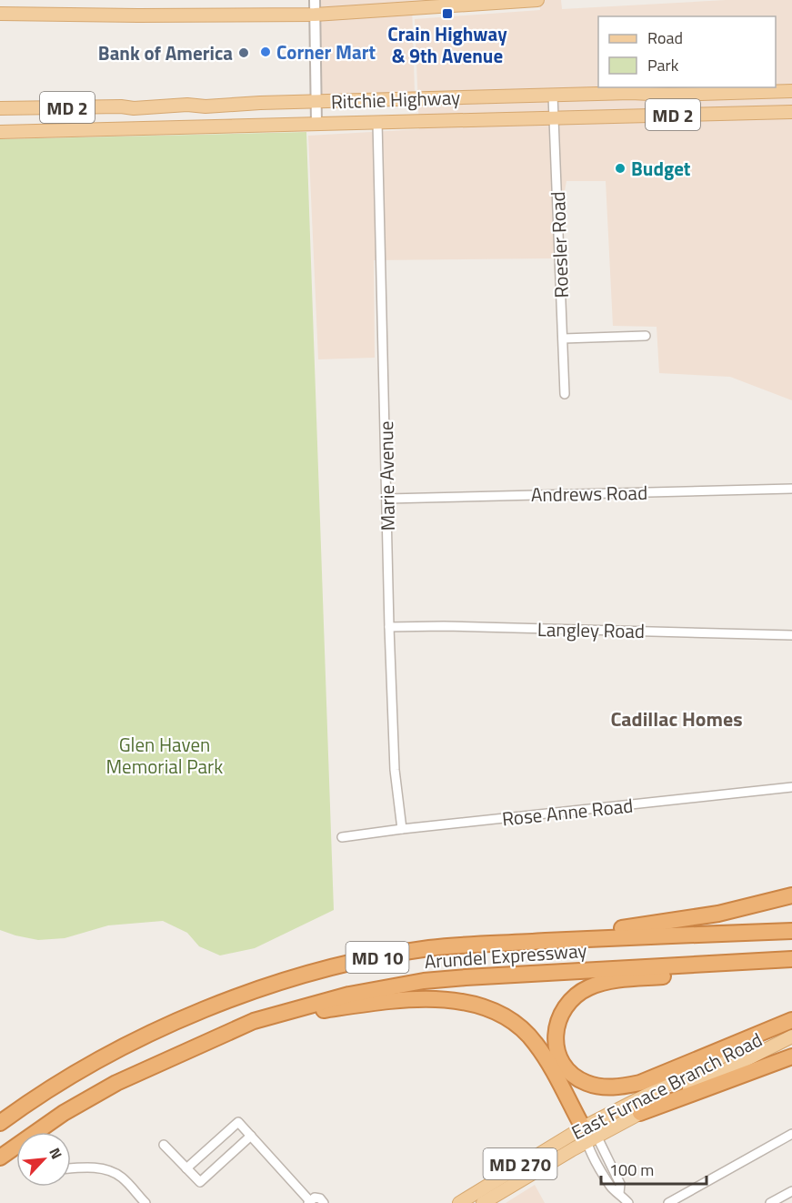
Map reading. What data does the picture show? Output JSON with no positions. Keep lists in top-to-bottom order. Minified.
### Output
{"streets":{"highway":["Arundel Expressway","MD 10"],"main road":["Ritchie Highway","MD 2","East Furnace Branch Road","MD 270"],"street":["Roesler Road","Marie Avenue","Andrews Road","Langley Road","Rose Anne Road"]},"crossings":[["Ritchie Highway","Roesler Road"],["Ritchie Highway","Marie Avenue"],["Marie Avenue","Andrews Road"],["Marie Avenue","Langley Road"],["Marie Avenue","Rose Anne Road"]],"districts":["Cadillac Homes"],"parks":["Glen Haven Memorial Park"],"places":{"transit":["Crain Highway & 9th Avenue"],"other":["Corner Mart","Bank of America","Budget"]},"legend":["Road","Park"],"scale_bar":"100 m","north":"top right"}
